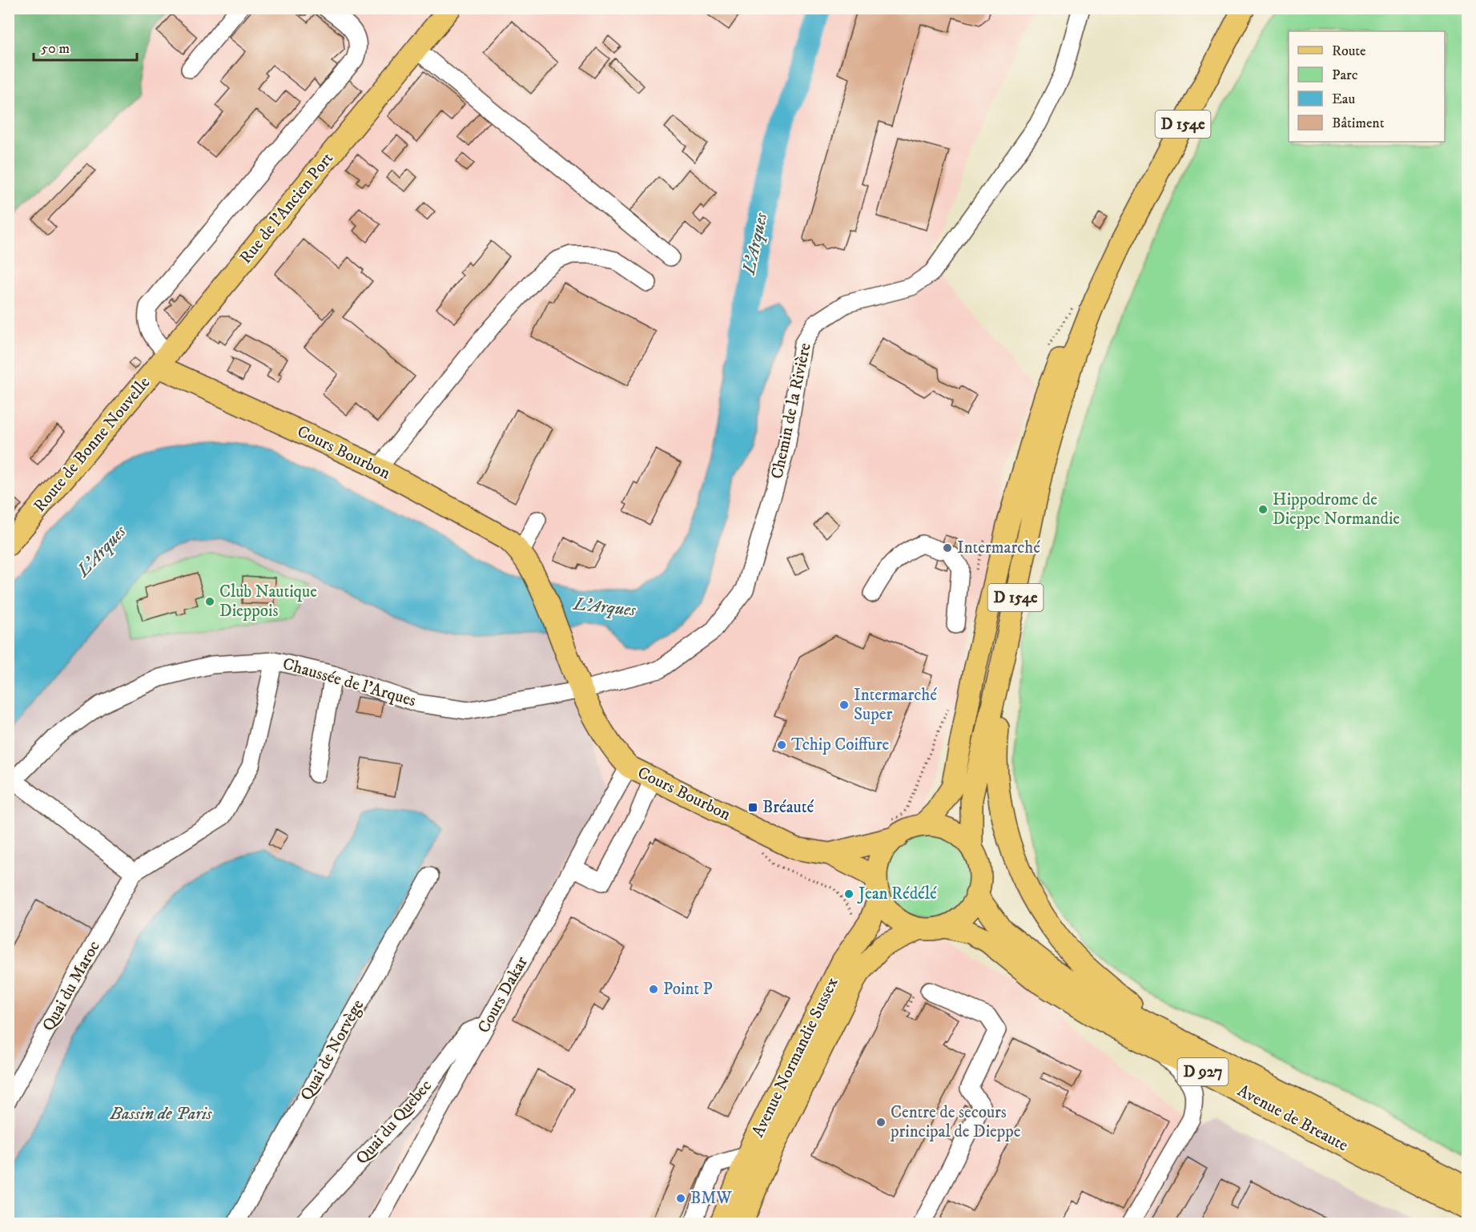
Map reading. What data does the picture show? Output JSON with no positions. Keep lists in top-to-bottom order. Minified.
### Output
{"streets":{"main road":["D 154e","Rue de l'Ancien Port","Route de Bonne Nouvelle","Cours Bourbon","Avenue Normandie Sussex","D 927","Avenue de Breaute"],"street":["Chemin de la Rivière","Chaussée de l'Arques","Quai du Maroc","Cours Dakar","Quai de Norvège","Quai du Quebec"]},"crossings":[["D 154e","Cours Bourbon"],["D 154e","Avenue Normandie Sussex"],["D 154e","Avenue de Breaute"],["Rue de l'Ancien Port","Route de Bonne Nouvelle"],["Rue de l'Ancien Port","Cours Bourbon"],["Chemin de la Rivière","Cours Bourbon"],["Chemin de la Rivière","Chaussée de l'Arques"],["Route de Bonne Nouvelle","Cours Bourbon"],["Cours Bourbon","Chaussée de l'Arques"],["Cours Bourbon","Cours Dakar"],["Cours Bourbon","Avenue Normandie Sussex"],["Cours Bourbon","Avenue de Breaute"],["Chaussée de l'Arques","Quai du Maroc"],["Cours Dakar","Quai du Quebec"],["Avenue Normandie Sussex","Avenue de Breaute"]],"water":["L'Arques","Bassin de Paris"],"places":{"other":["Hippodrome de Dieppe Normandie","Intermarché","Club Nautique Dieppois","Intermarché Super","Tchip Coiffure","Jean Rédélé","Point P","Centre de secours principal de Dieppe","BMW"],"transit":["Bréauté"]},"legend":["Route","Parc","Eau","Bâtiment"],"scale_bar":"50 m"}
